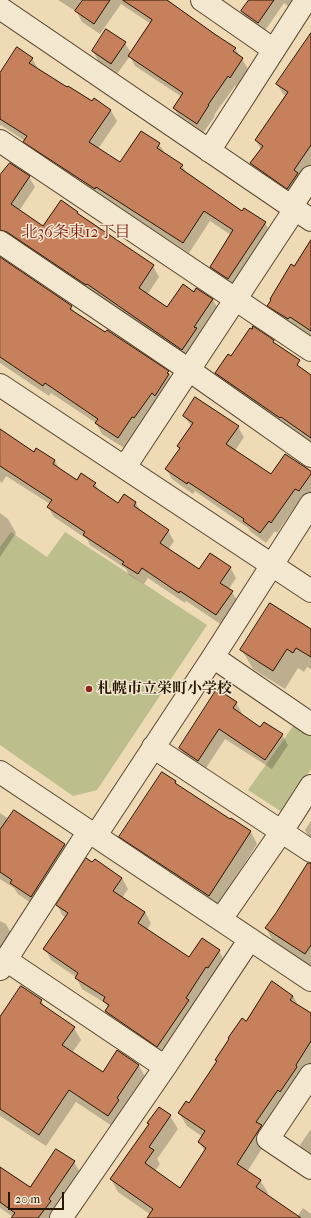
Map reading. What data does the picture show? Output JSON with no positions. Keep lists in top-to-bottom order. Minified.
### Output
{"districts":["北36条東12丁目"],"places":["札幌市立栄町小学校"],"scale_bar":"20 m"}
